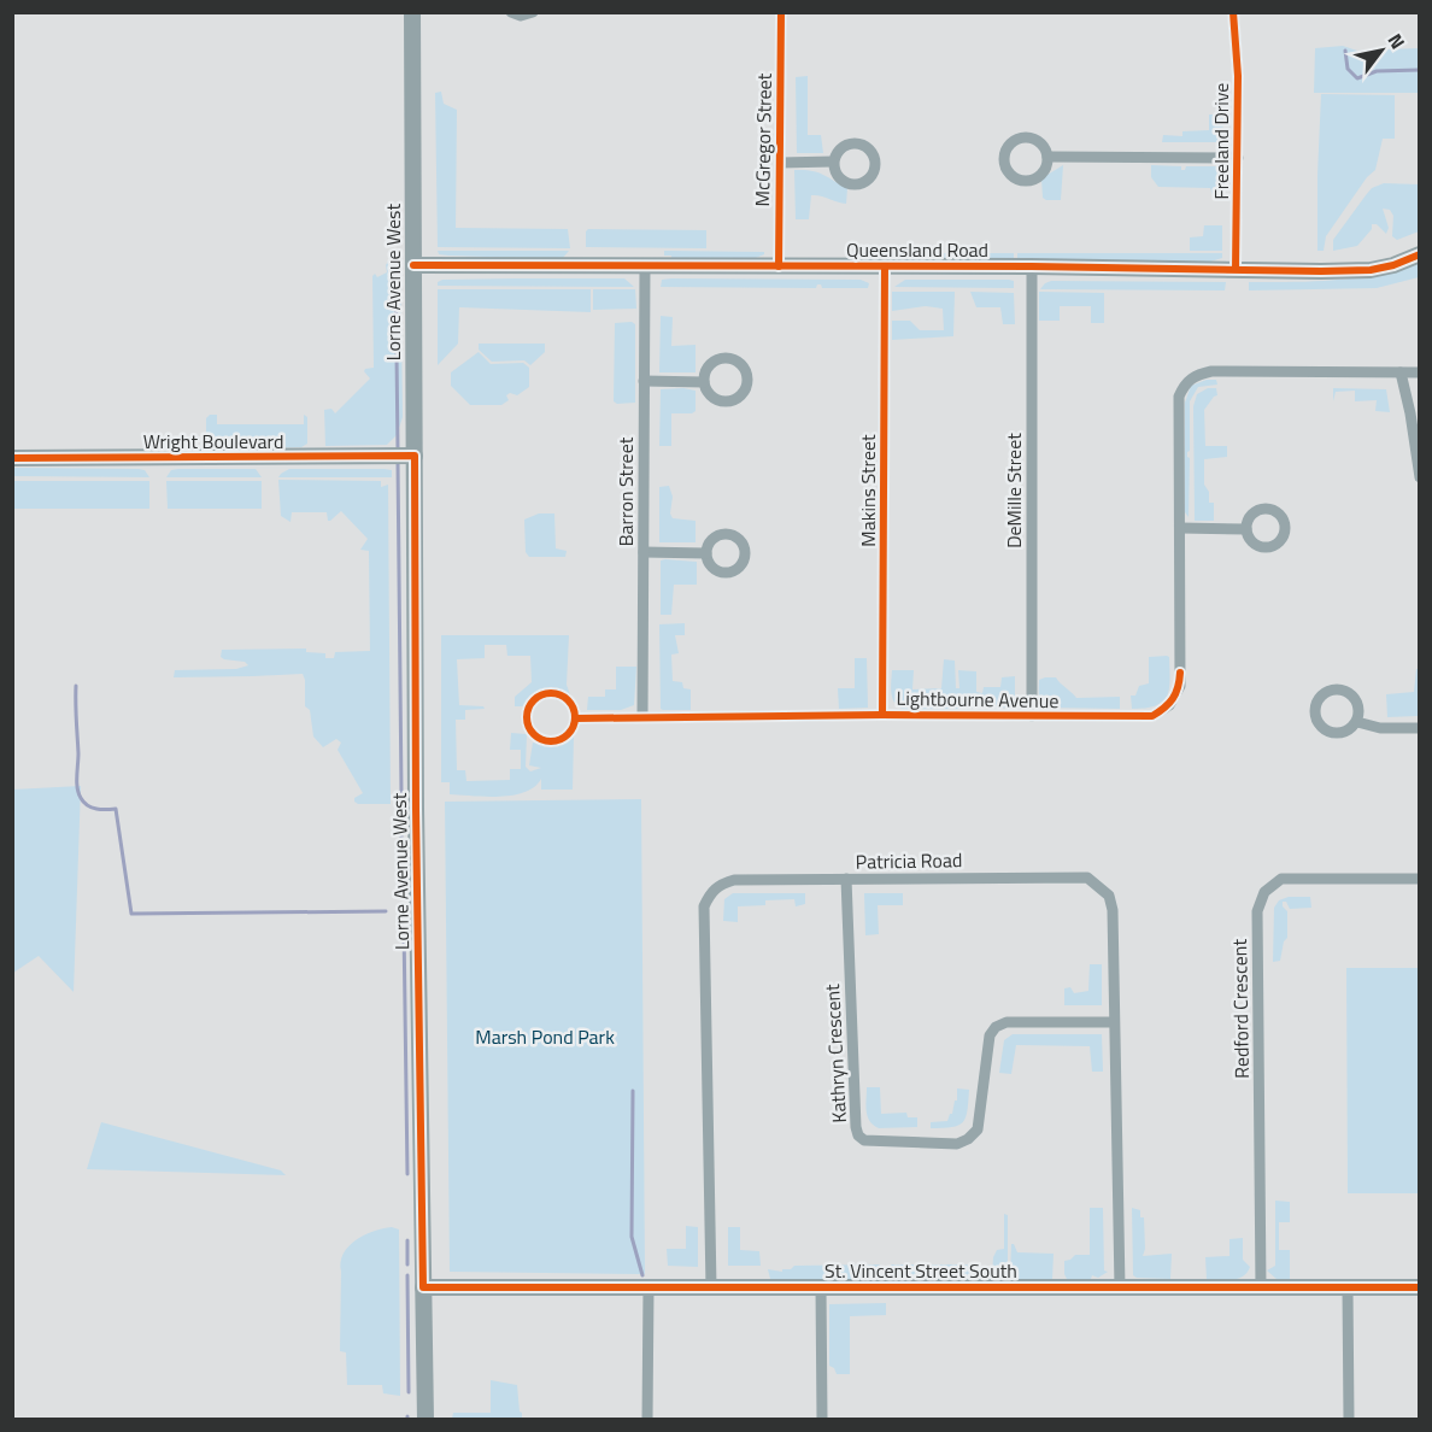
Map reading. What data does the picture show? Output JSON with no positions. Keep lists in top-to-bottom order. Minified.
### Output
{"streets":{"street":["McGregor Street","Freeland Drive","Queensland Road","Lorne Avenue West","Wright Boulevard","Makins Street","DeMille Street","Barron Street","Lightbourne Avenue","Patricia Road","Redford Crescent","Kathryn Crescent","St. Vincent Street South"]},"crossings":[["McGregor Street","Queensland Road"],["Freeland Drive","Queensland Road"],["Queensland Road","Lorne Avenue West"],["Queensland Road","Makins Street"],["Queensland Road","DeMille Street"],["Queensland Road","Barron Street"],["Lorne Avenue West","Wright Boulevard"],["Lorne Avenue West","St. Vincent Street South"],["Makins Street","Lightbourne Avenue"],["DeMille Street","Lightbourne Avenue"],["Barron Street","Lightbourne Avenue"],["Patricia Road","Kathryn Crescent"],["Patricia Road","St. Vincent Street South"],["Redford Crescent","St. Vincent Street South"]],"parks":["Marsh Pond Park"],"north":"top right"}
